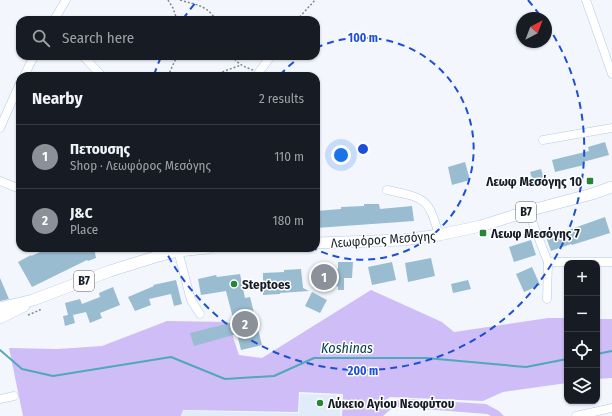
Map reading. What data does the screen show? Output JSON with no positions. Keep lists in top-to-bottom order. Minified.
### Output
{"streets":{"main road":["B7","Λεωφόρος Μεσόγης"]},"water":["Koshinas"],"places":{"transit":["Λεωφ Μεσόγης 10","Λεωφ Μεσόγης 7"],"other":["Steptoes","Λύκειο Αγίου Νεοφύτου"]},"north":"top right","page":{"search":"Search here","heading":["Nearby","2 results"],"list":[{"mark":"1","name":"Πετουσης","note":"Shop · Λεωφόρος Μεσόγης","value":"110 m"},{"mark":"2","name":"J&C","note":"Place","value":"180 m"}],"map_buttons":["+","−"],"pins":["1","2"]},"rings":["100 m","200 m"]}
